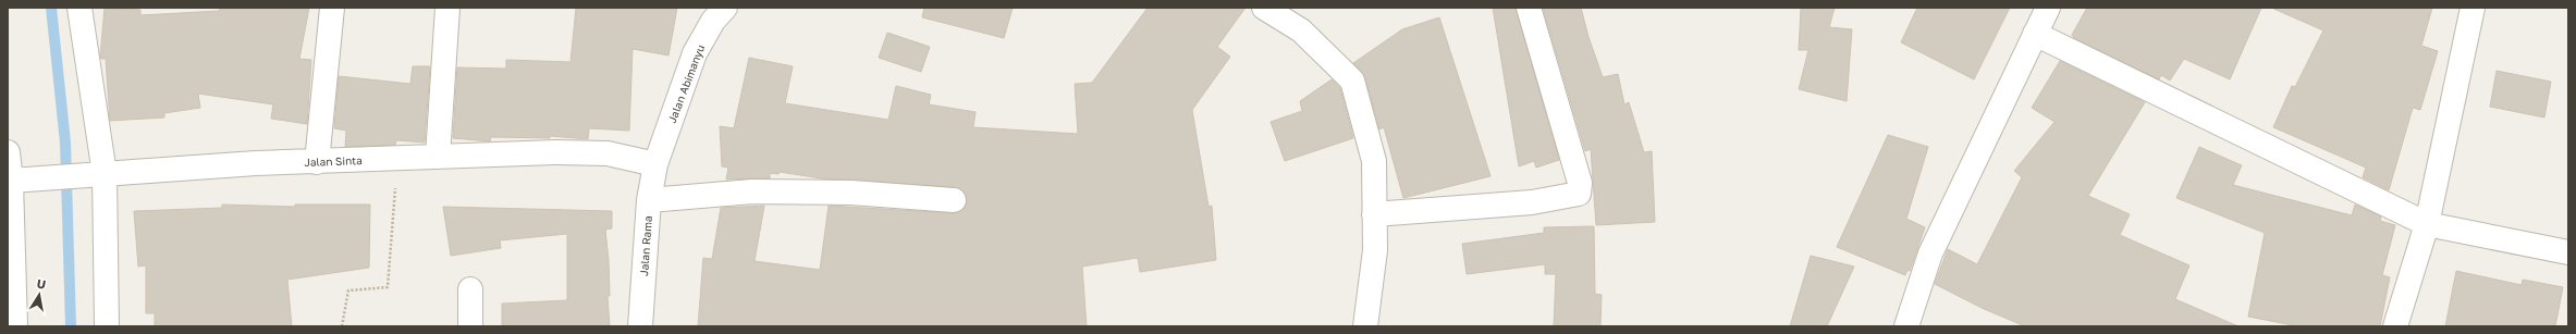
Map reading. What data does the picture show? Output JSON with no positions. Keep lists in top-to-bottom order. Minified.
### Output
{"streets":{"street":["Jalan Abimanyu","Jalan Sinta","Jalan Rama"]},"crossings":[["Jalan Abimanyu","Jalan Sinta"],["Jalan Abimanyu","Jalan Rama"],["Jalan Sinta","Jalan Rama"]],"north":"top"}
